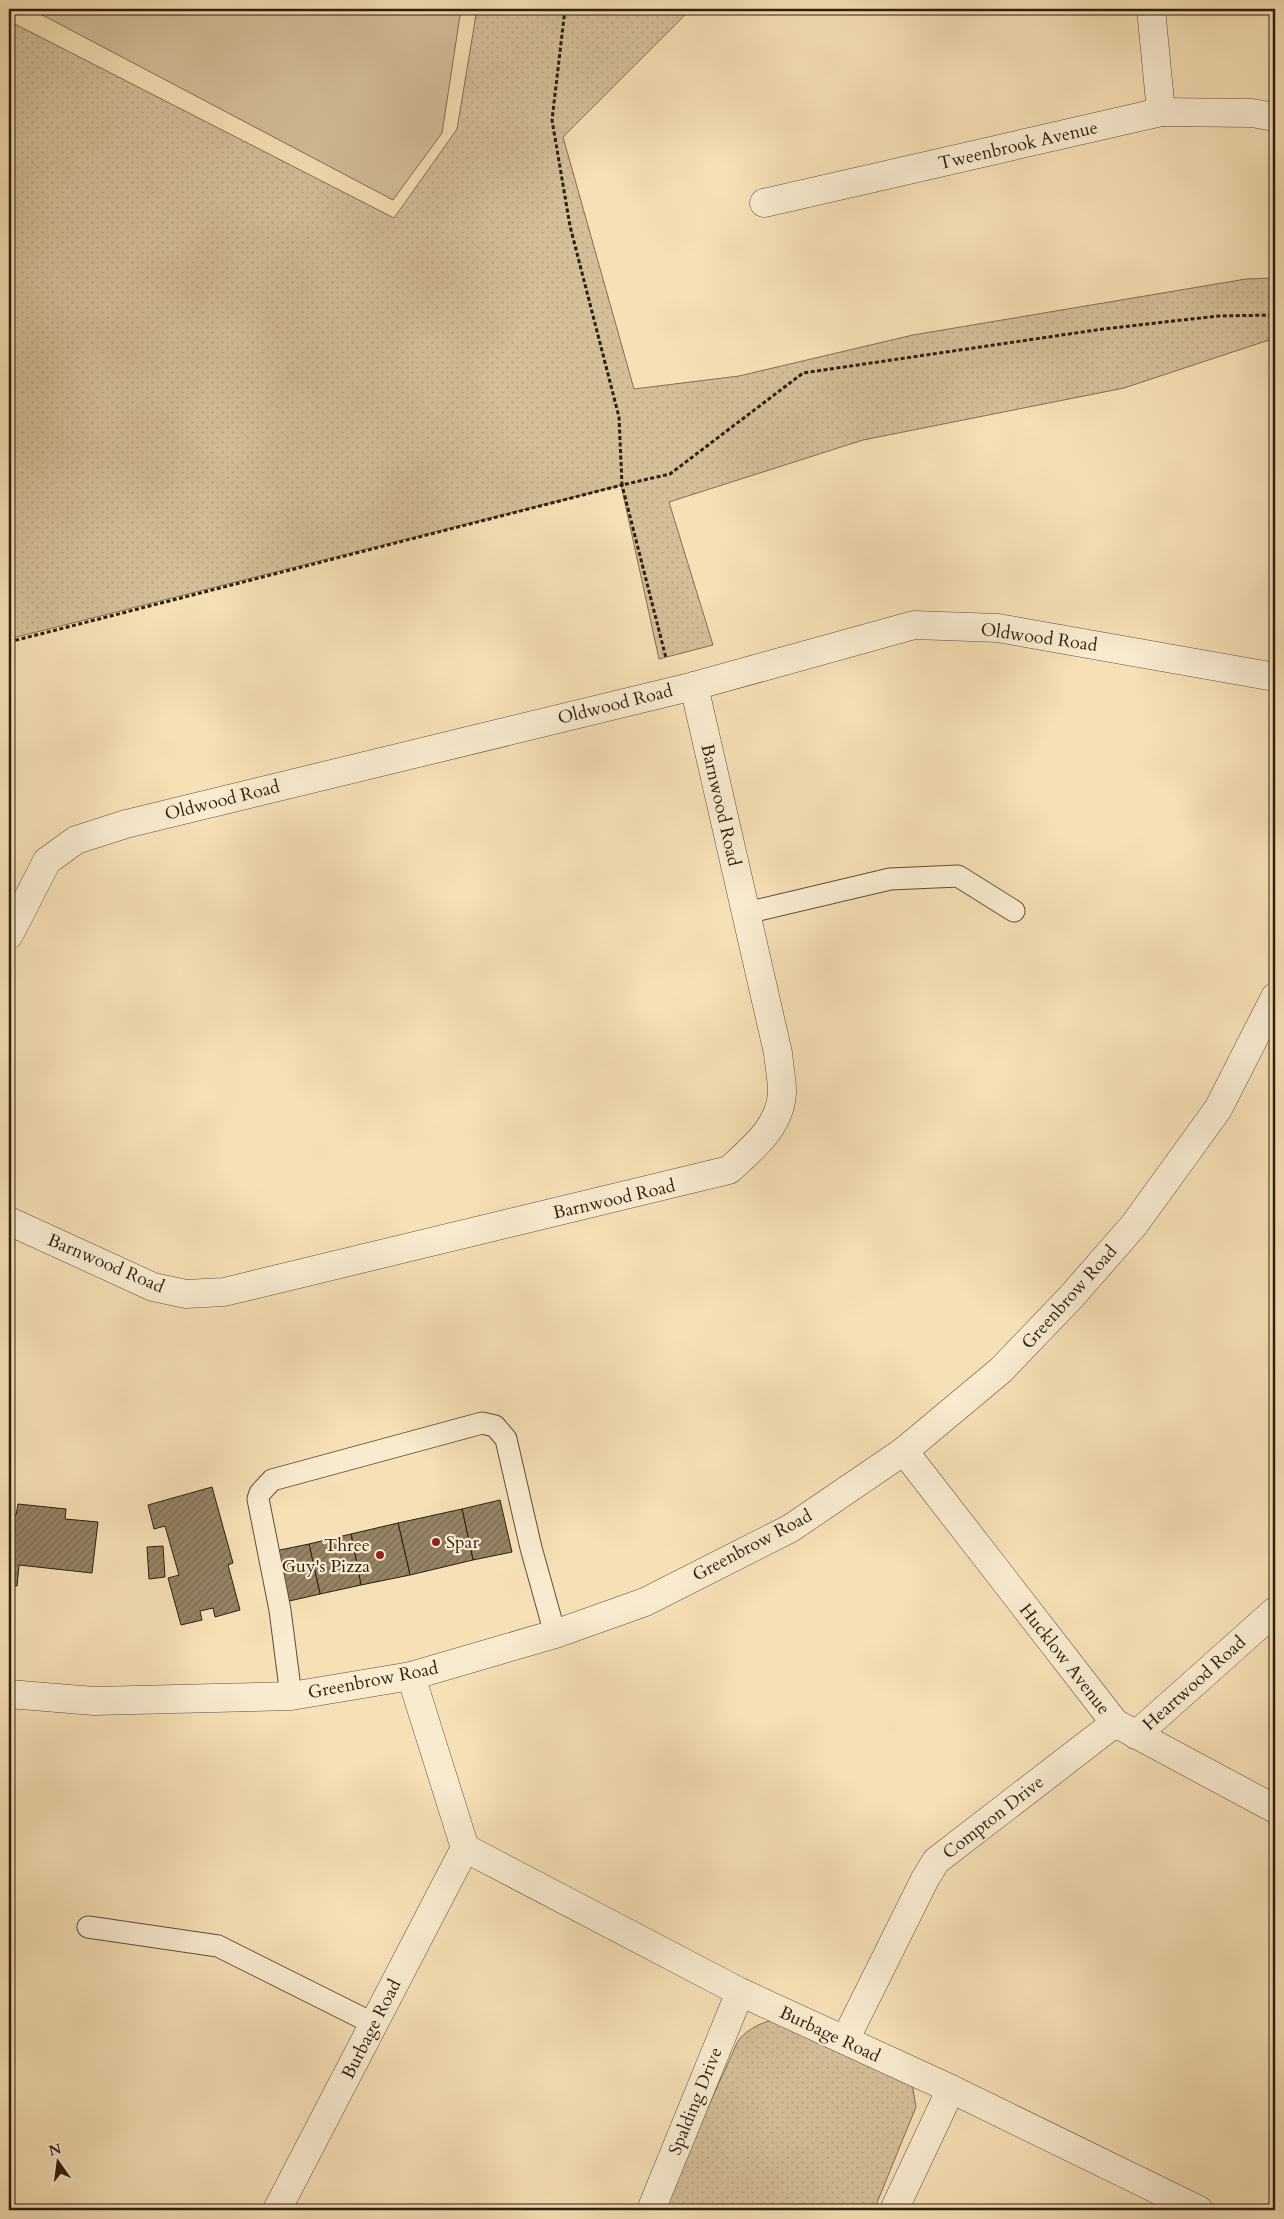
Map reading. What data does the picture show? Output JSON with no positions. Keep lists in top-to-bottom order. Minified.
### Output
{"streets":{"street":["Tweenbrook Avenue","Oldwood Road","Barnwood Road","Greenbrow Road","Hucklow Avenue","Heartwood Road","Compton Drive","Burbage Road","Spalding Drive"]},"crossings":[["Oldwood Road","Barnwood Road"],["Greenbrow Road","Hucklow Avenue"],["Hucklow Avenue","Heartwood Road"],["Hucklow Avenue","Compton Drive"],["Heartwood Road","Compton Drive"],["Compton Drive","Burbage Road"],["Burbage Road","Spalding Drive"]],"places":["Spar","Three Guy's Pizza"],"north":"top"}
